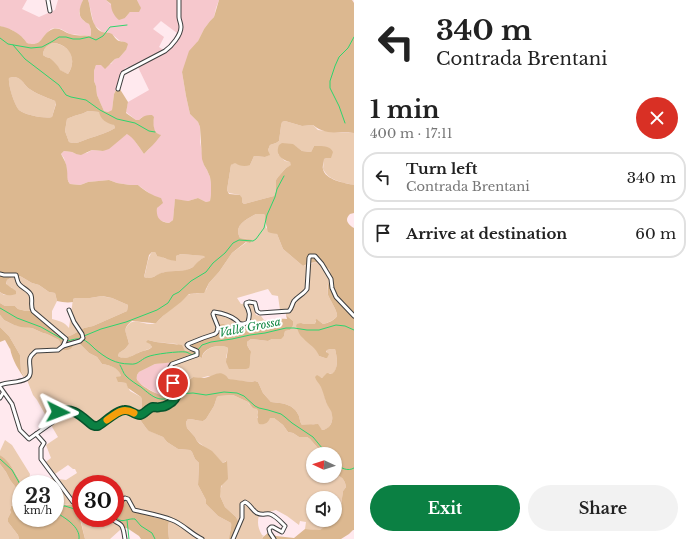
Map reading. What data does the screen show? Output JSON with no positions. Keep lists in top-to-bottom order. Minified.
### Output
{"water":["Valle Grossa"],"north":"left","page":{"turn":["340 m","Contrada Brentani"],"heading":["1 min","400 m · 17:11"],"list":[{"name":"Turn left","note":"Contrada Brentani","value":"340 m"},{"name":"Arrive at destination","value":"60 m"}],"speed":"23 km/h","limit":"30","buttons":["Exit","Share"]}}
